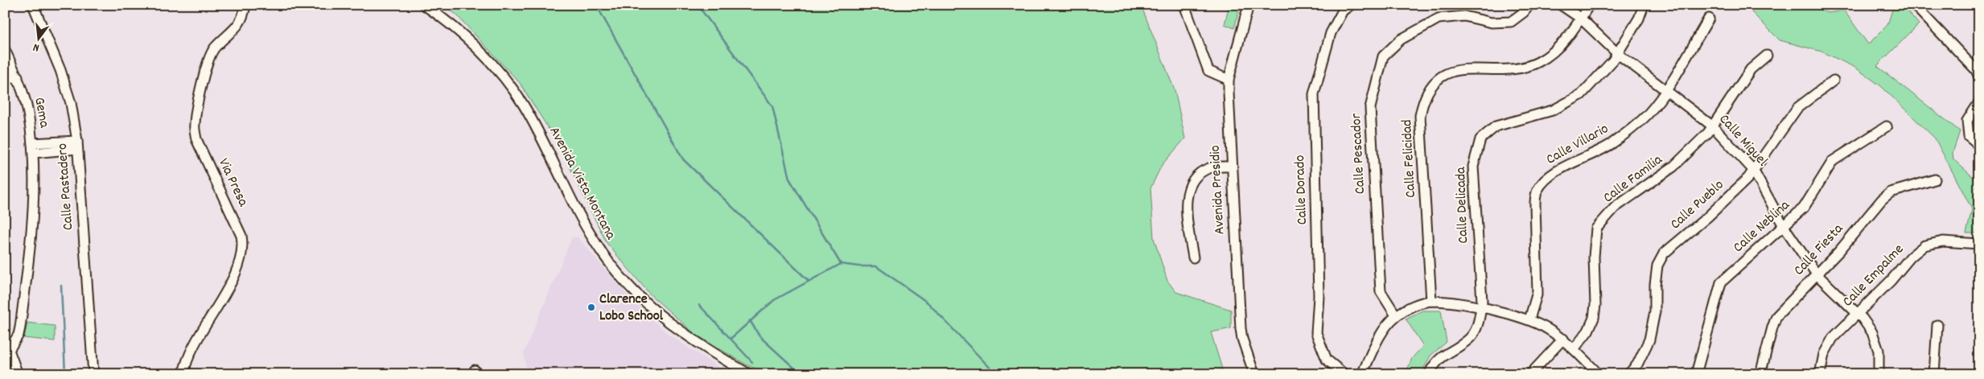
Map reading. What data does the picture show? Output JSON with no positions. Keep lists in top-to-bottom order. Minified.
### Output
{"streets":{"street":["Gema","Calle Miguel","Calle Villario","Calle Pescador","Calle Felicidad","Calle Familia","Via Presa","Avenida Vista Montana","Calle Pastadero","Avenida Presidio","Calle Dorado","Calle Delicada","Calle Pueblo","Calle Neblina","Calle Fiesta","Calle Empalme"]},"crossings":[["Calle Miguel","Calle Villario"],["Calle Miguel","Calle Felicidad"],["Calle Miguel","Calle Familia"],["Calle Miguel","Calle Delicada"],["Calle Miguel","Calle Pueblo"],["Calle Miguel","Calle Neblina"],["Calle Miguel","Calle Fiesta"],["Calle Miguel","Calle Empalme"]],"places":["Clarence Lobo School"],"north":"bottom"}
